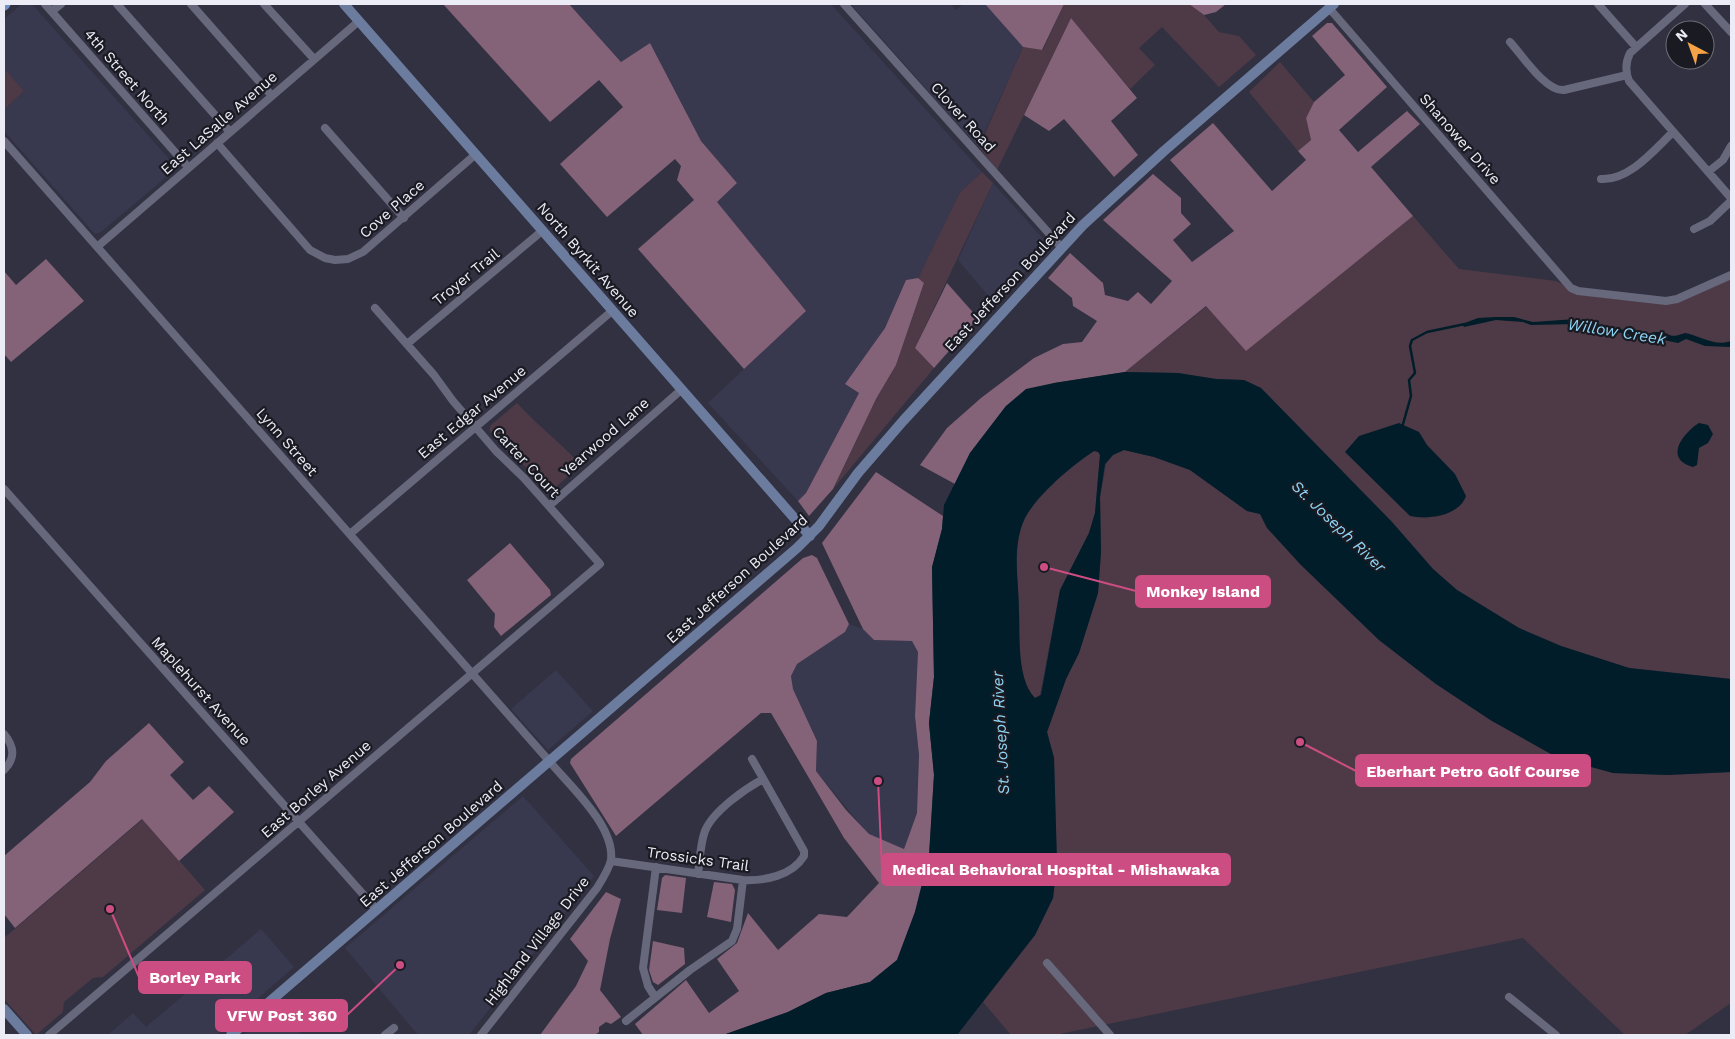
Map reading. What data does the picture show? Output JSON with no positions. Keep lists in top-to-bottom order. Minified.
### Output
{"streets":{"street":["4th Street North","Clover Road","East LaSalle Avenue","Shanower Drive","Cove Place","North Byrkit Avenue","Troyer Trail","East Jefferson Boulevard","East Edgar Avenue","Yearwood Lane","Lynn Street","Carter Court","Maplehurst Avenue","East Borley Avenue","Trossicks Trail","Highland Village Drive"]},"crossings":[["4th Street North","East LaSalle Avenue"],["Clover Road","East Jefferson Boulevard"],["East LaSalle Avenue","Cove Place"],["East LaSalle Avenue","North Byrkit Avenue"],["East LaSalle Avenue","Lynn Street"],["Shanower Drive","East Jefferson Boulevard"],["Cove Place","North Byrkit Avenue"],["North Byrkit Avenue","Troyer Trail"],["North Byrkit Avenue","East Jefferson Boulevard"],["North Byrkit Avenue","East Edgar Avenue"],["North Byrkit Avenue","Yearwood Lane"],["Troyer Trail","Carter Court"],["East Jefferson Boulevard","Lynn Street"],["East Jefferson Boulevard","Maplehurst Avenue"],["East Edgar Avenue","Lynn Street"],["East Edgar Avenue","Carter Court"],["Yearwood Lane","Carter Court"],["Lynn Street","East Borley Avenue"],["Carter Court","East Borley Avenue"],["Maplehurst Avenue","East Borley Avenue"],["Trossicks Trail","Highland Village Drive"]],"water":["Willow Creek","St. Joseph River"],"places":["Monkey Island","Eberhart Petro Golf Course","Medical Behavioral Hospital - Mishawaka","Borley Park","VFW Post 360"],"north":"top left"}
